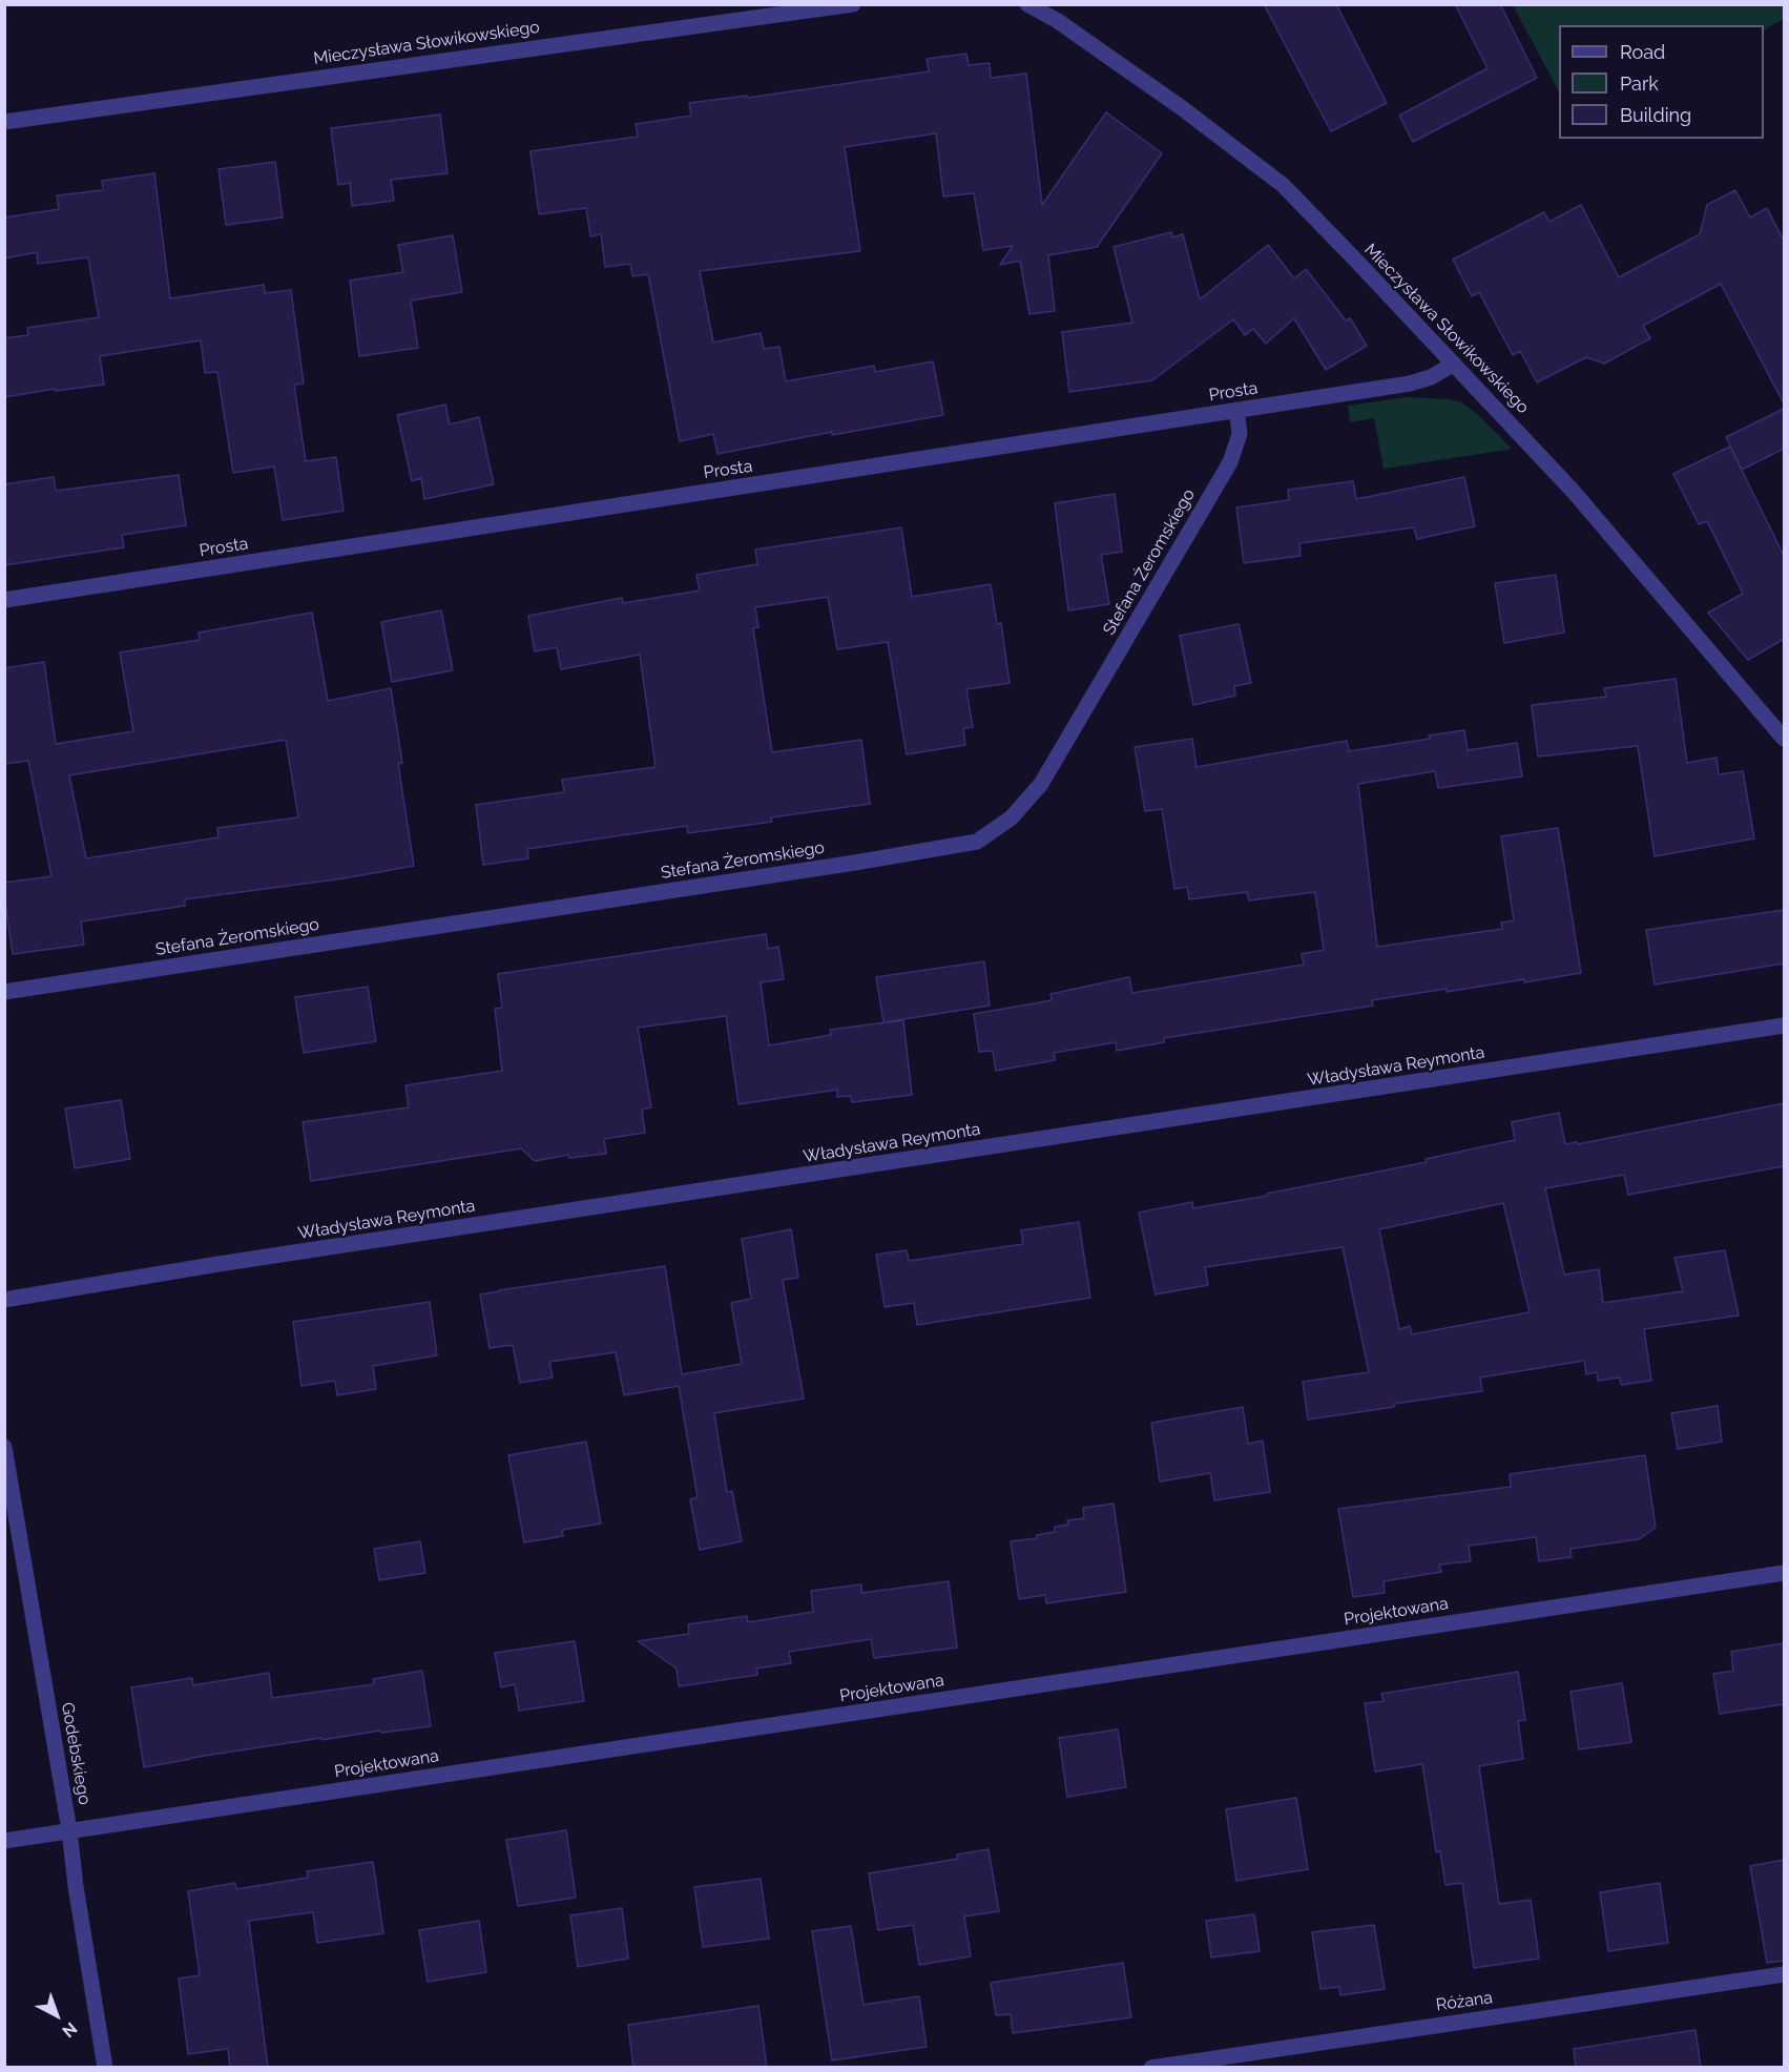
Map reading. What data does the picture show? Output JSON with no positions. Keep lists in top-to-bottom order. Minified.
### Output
{"streets":{"street":["Mieczysława Słowikowskiego","Prosta","Stefana Żeromskiego","Władysława Reymonta","Projektowana","Godebskiego","Różana"]},"crossings":[["Mieczysława Słowikowskiego","Prosta"],["Prosta","Stefana Żeromskiego"],["Projektowana","Godebskiego"]],"legend":["Road","Park","Building"],"north":"bottom right"}
